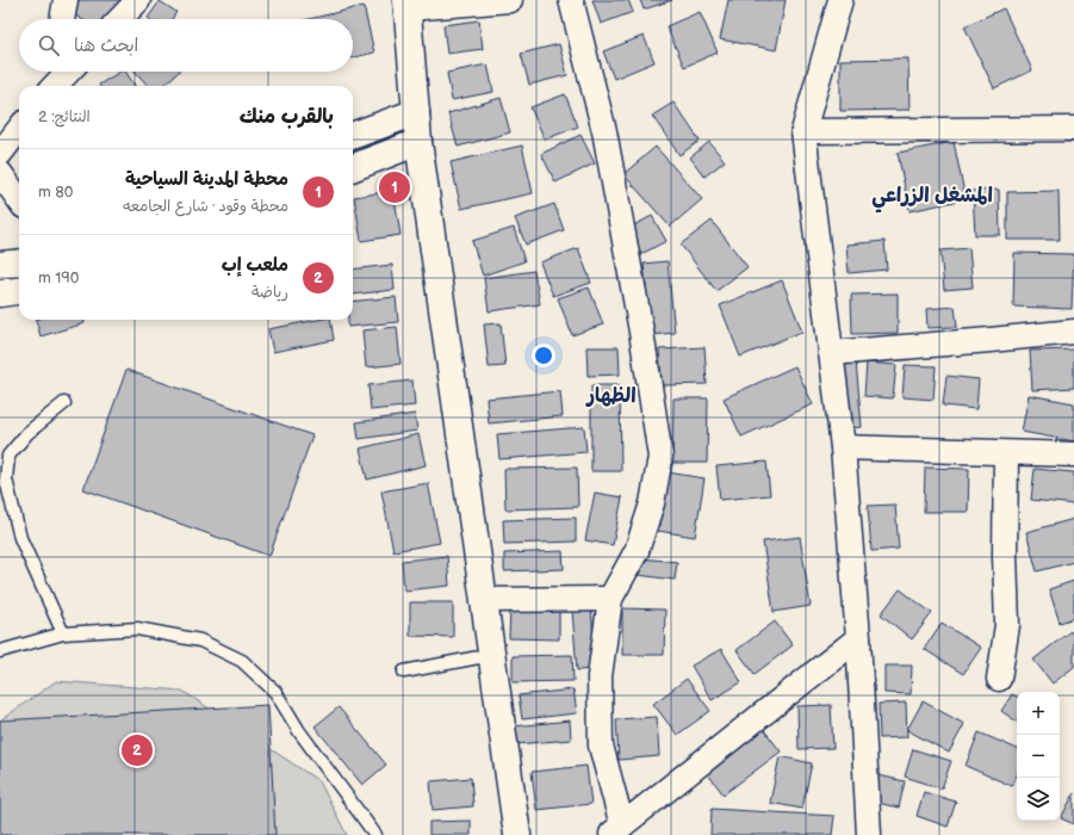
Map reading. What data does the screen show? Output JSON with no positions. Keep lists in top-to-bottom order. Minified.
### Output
{"districts":["المشغل الزراعي","الظهار"],"page":{"search":"ابحث هنا","heading":["بالقرب منك","النتائج: 2"],"list":[{"mark":"1","name":"محطة المدينة السياحية","note":"محطة وقود · شارع الجامعه","value":"80 m"},{"mark":"2","name":"ملعب إب","note":"رياضة","value":"190 m"}],"pins":["1","2"],"map_buttons":["+","−"]}}
